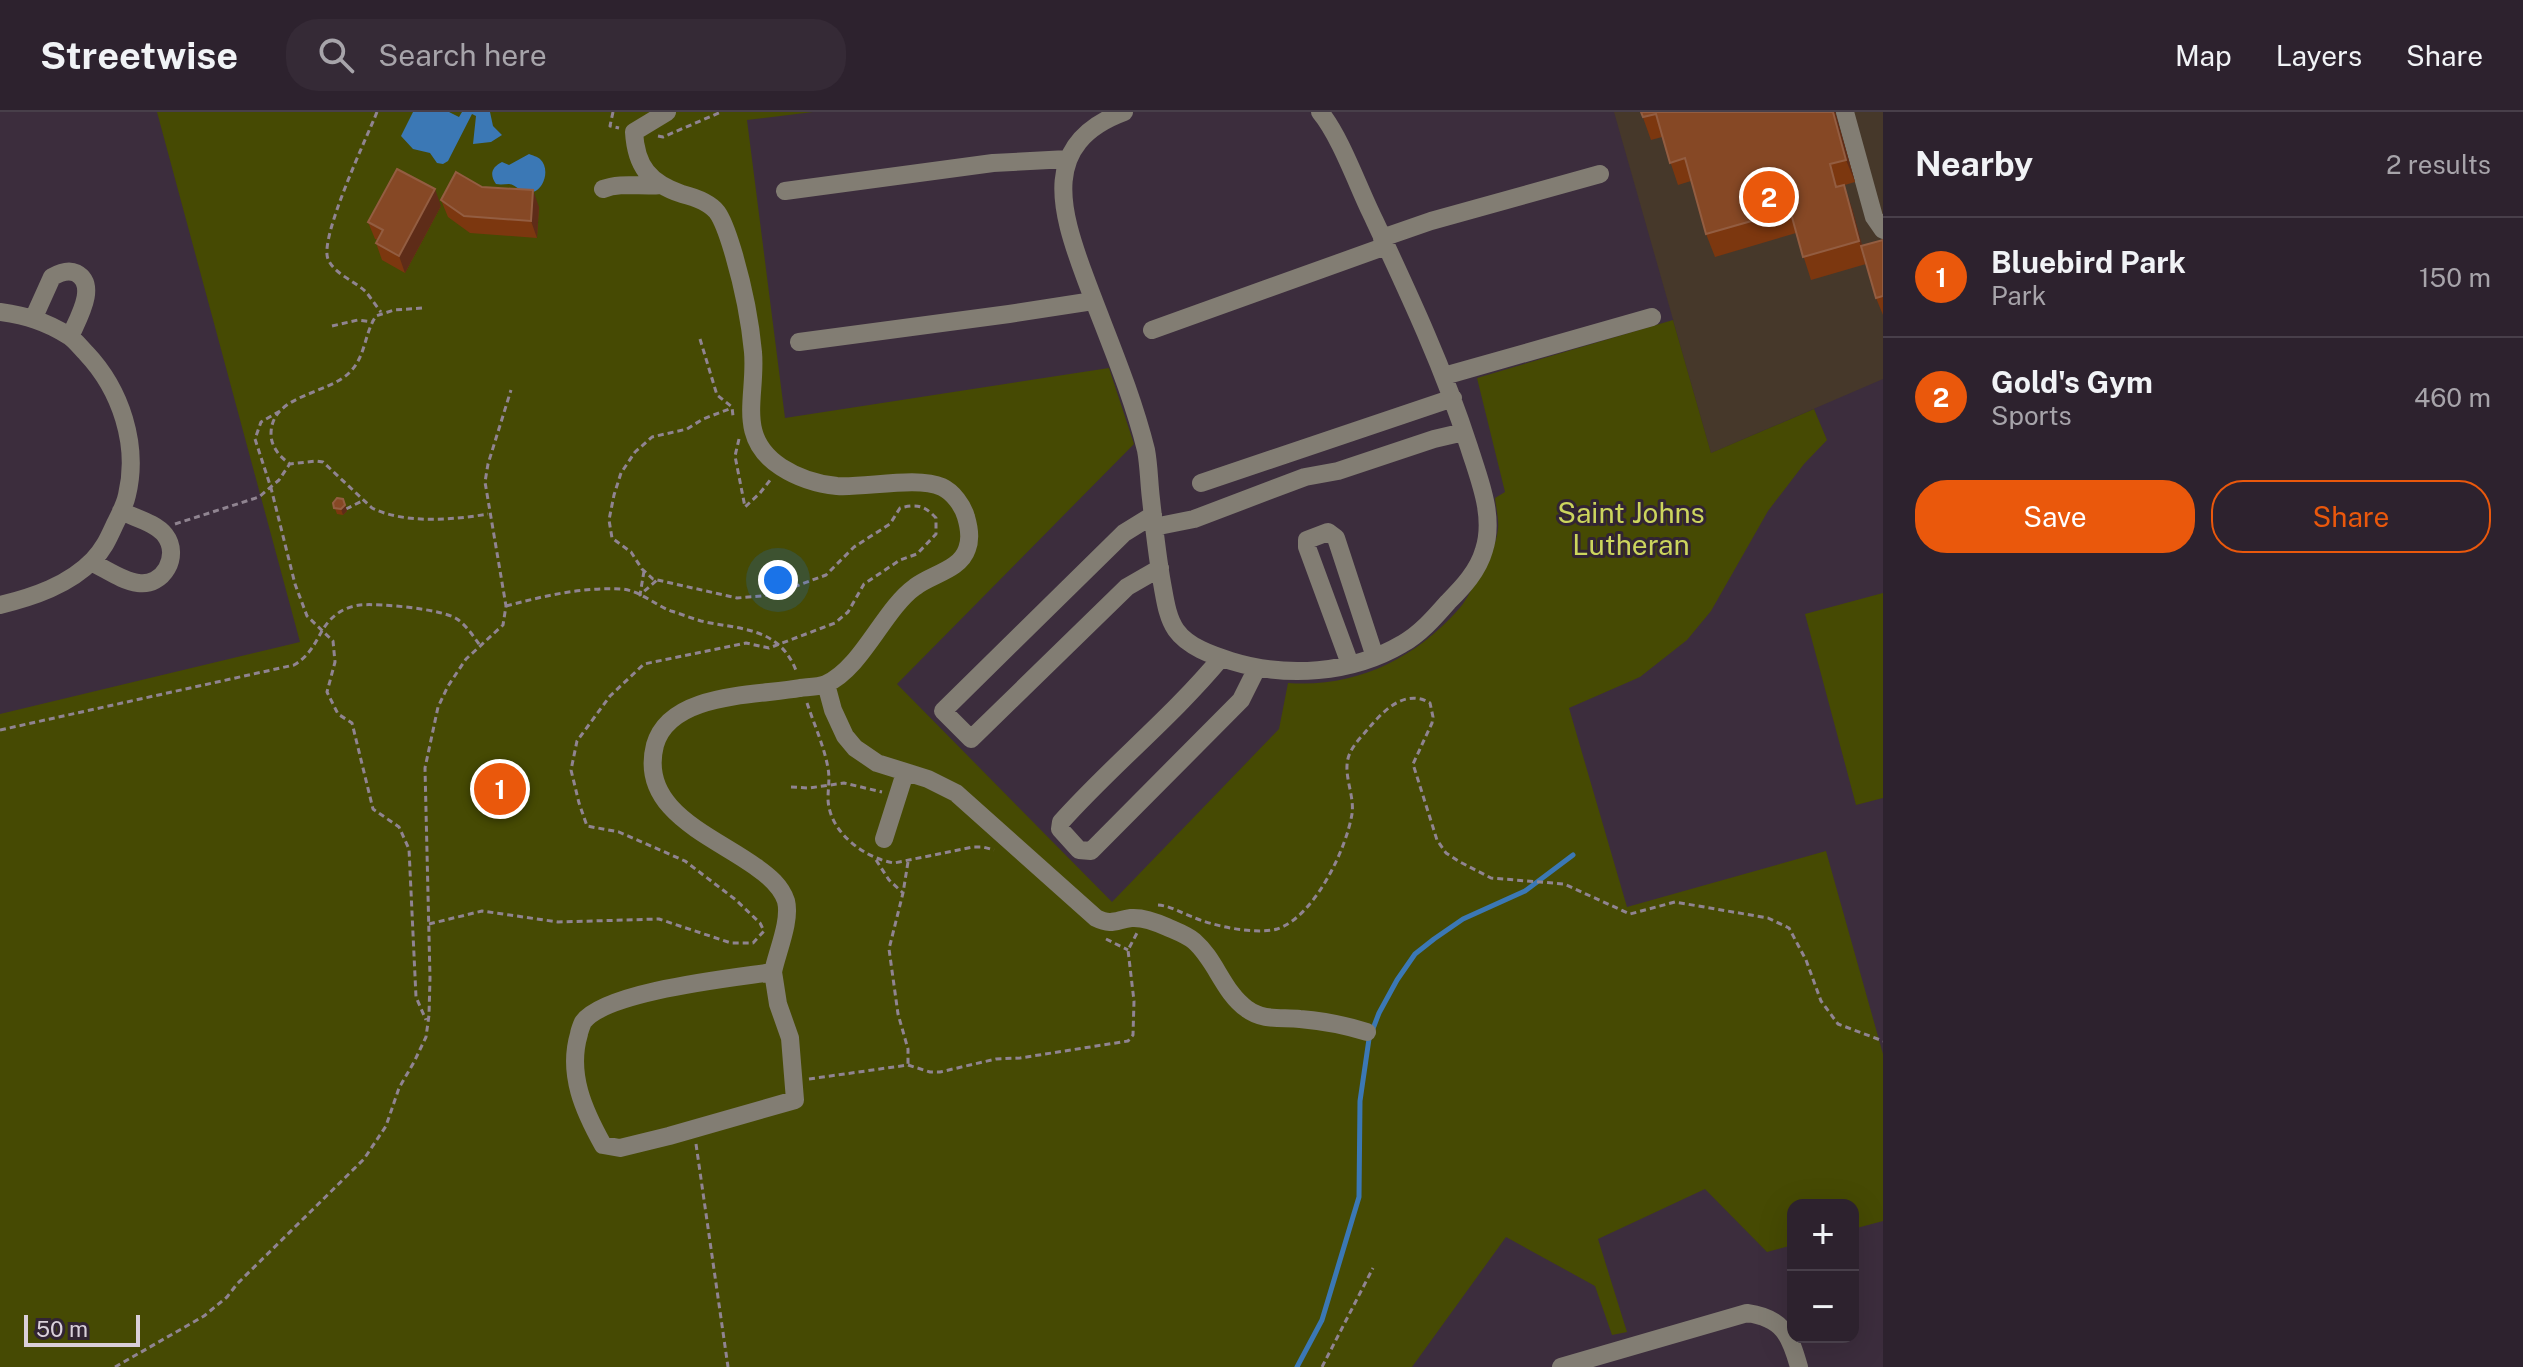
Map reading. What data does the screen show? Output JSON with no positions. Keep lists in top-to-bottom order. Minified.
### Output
{"parks":["Saint Johns Lutheran"],"scale_bar":"50 m","page":{"header":"Streetwise","search":"Search here","nav":["Map","Layers","Share"],"heading":["Nearby","2 results"],"pins":["2","1"],"list":[{"mark":"1","name":"Bluebird Park","note":"Park","value":"150 m"},{"mark":"2","name":"Gold's Gym","note":"Sports","value":"460 m"}],"buttons":["Save","Share"],"map_buttons":["+","−"],"scale":"50 m"}}
